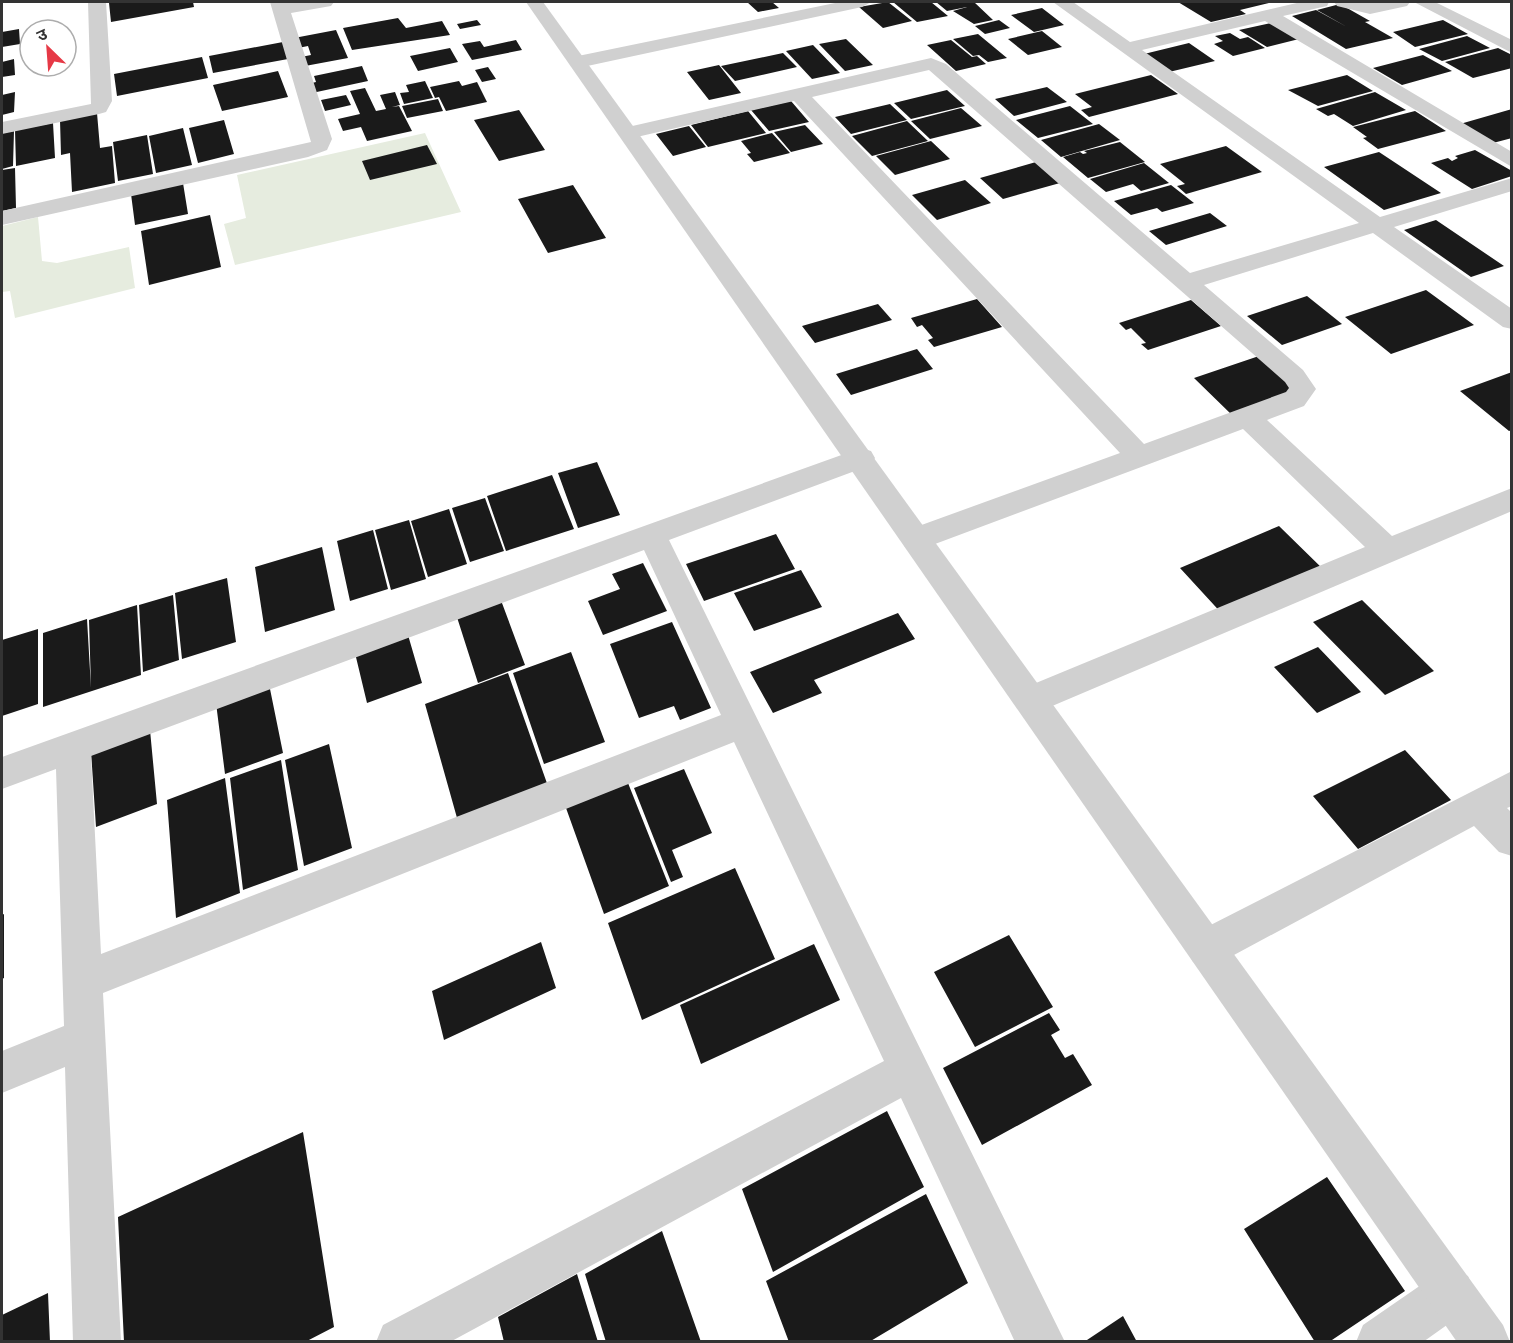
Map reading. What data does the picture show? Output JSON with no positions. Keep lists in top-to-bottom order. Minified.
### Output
{"north":"top left"}
